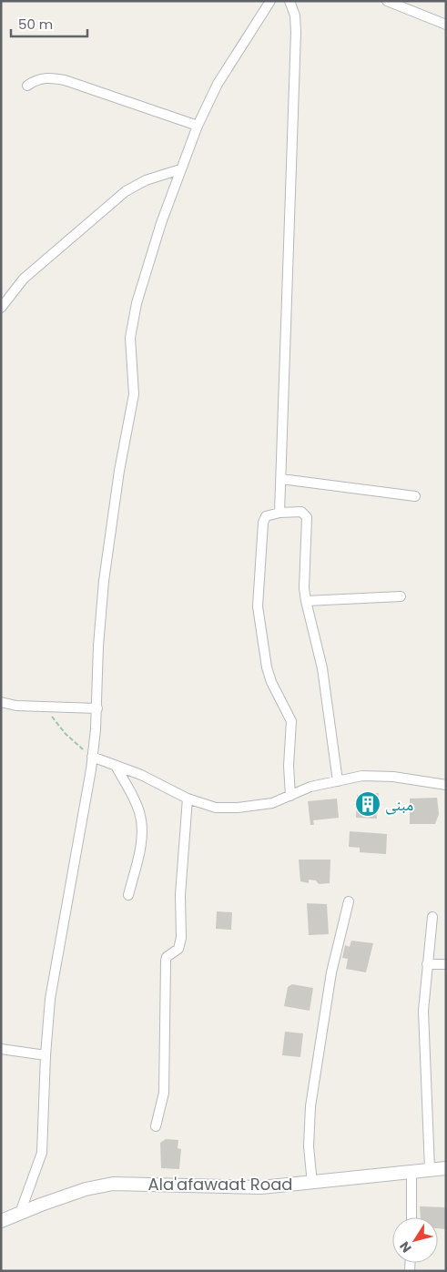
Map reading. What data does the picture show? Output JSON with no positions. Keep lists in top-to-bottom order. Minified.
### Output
{"streets":{"street":["Ala'afawaat Road"]},"places":{"building":["مبنى"]},"scale_bar":"50 m","north":"bottom left"}
